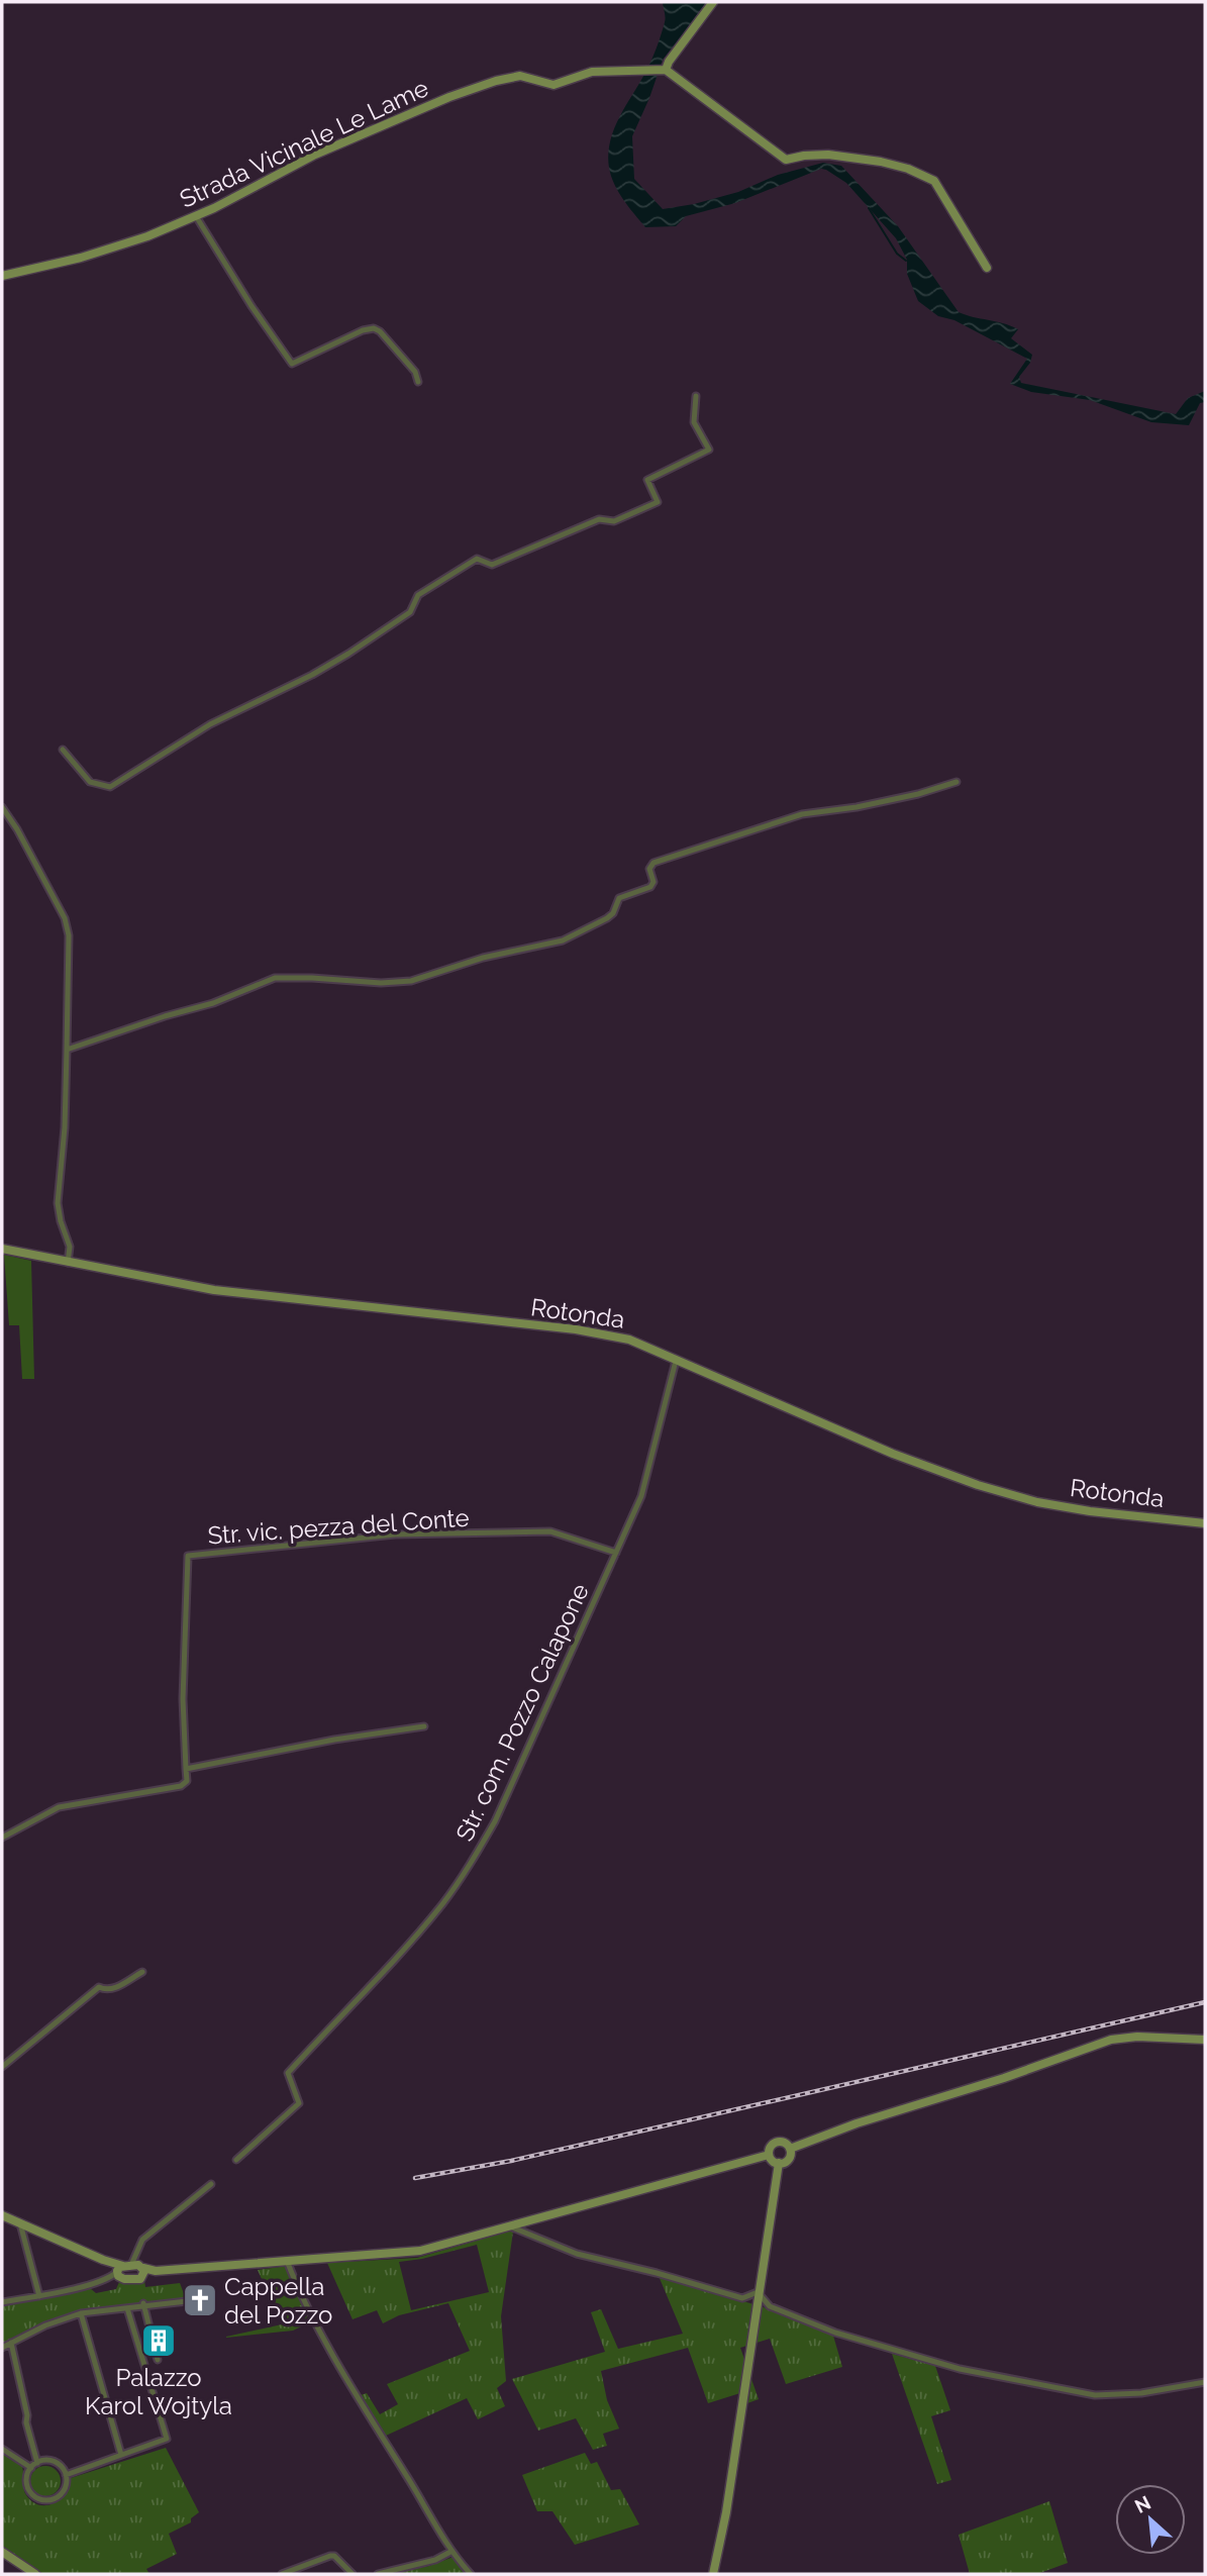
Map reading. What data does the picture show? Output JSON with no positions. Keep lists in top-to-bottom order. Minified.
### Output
{"streets":{"main road":["Strada Vicinale Le Lame","Rotonda"],"street":["Str. vic. pezza del Conte","Str. com. Pozzo Calapone"]},"crossings":[["Rotonda","Str. com. Pozzo Calapone"],["Str. vic. pezza del Conte","Str. com. Pozzo Calapone"]],"places":{"church":["Cappella del Pozzo"],"building":["Palazzo Karol Wojtyla"]},"north":"top left"}
